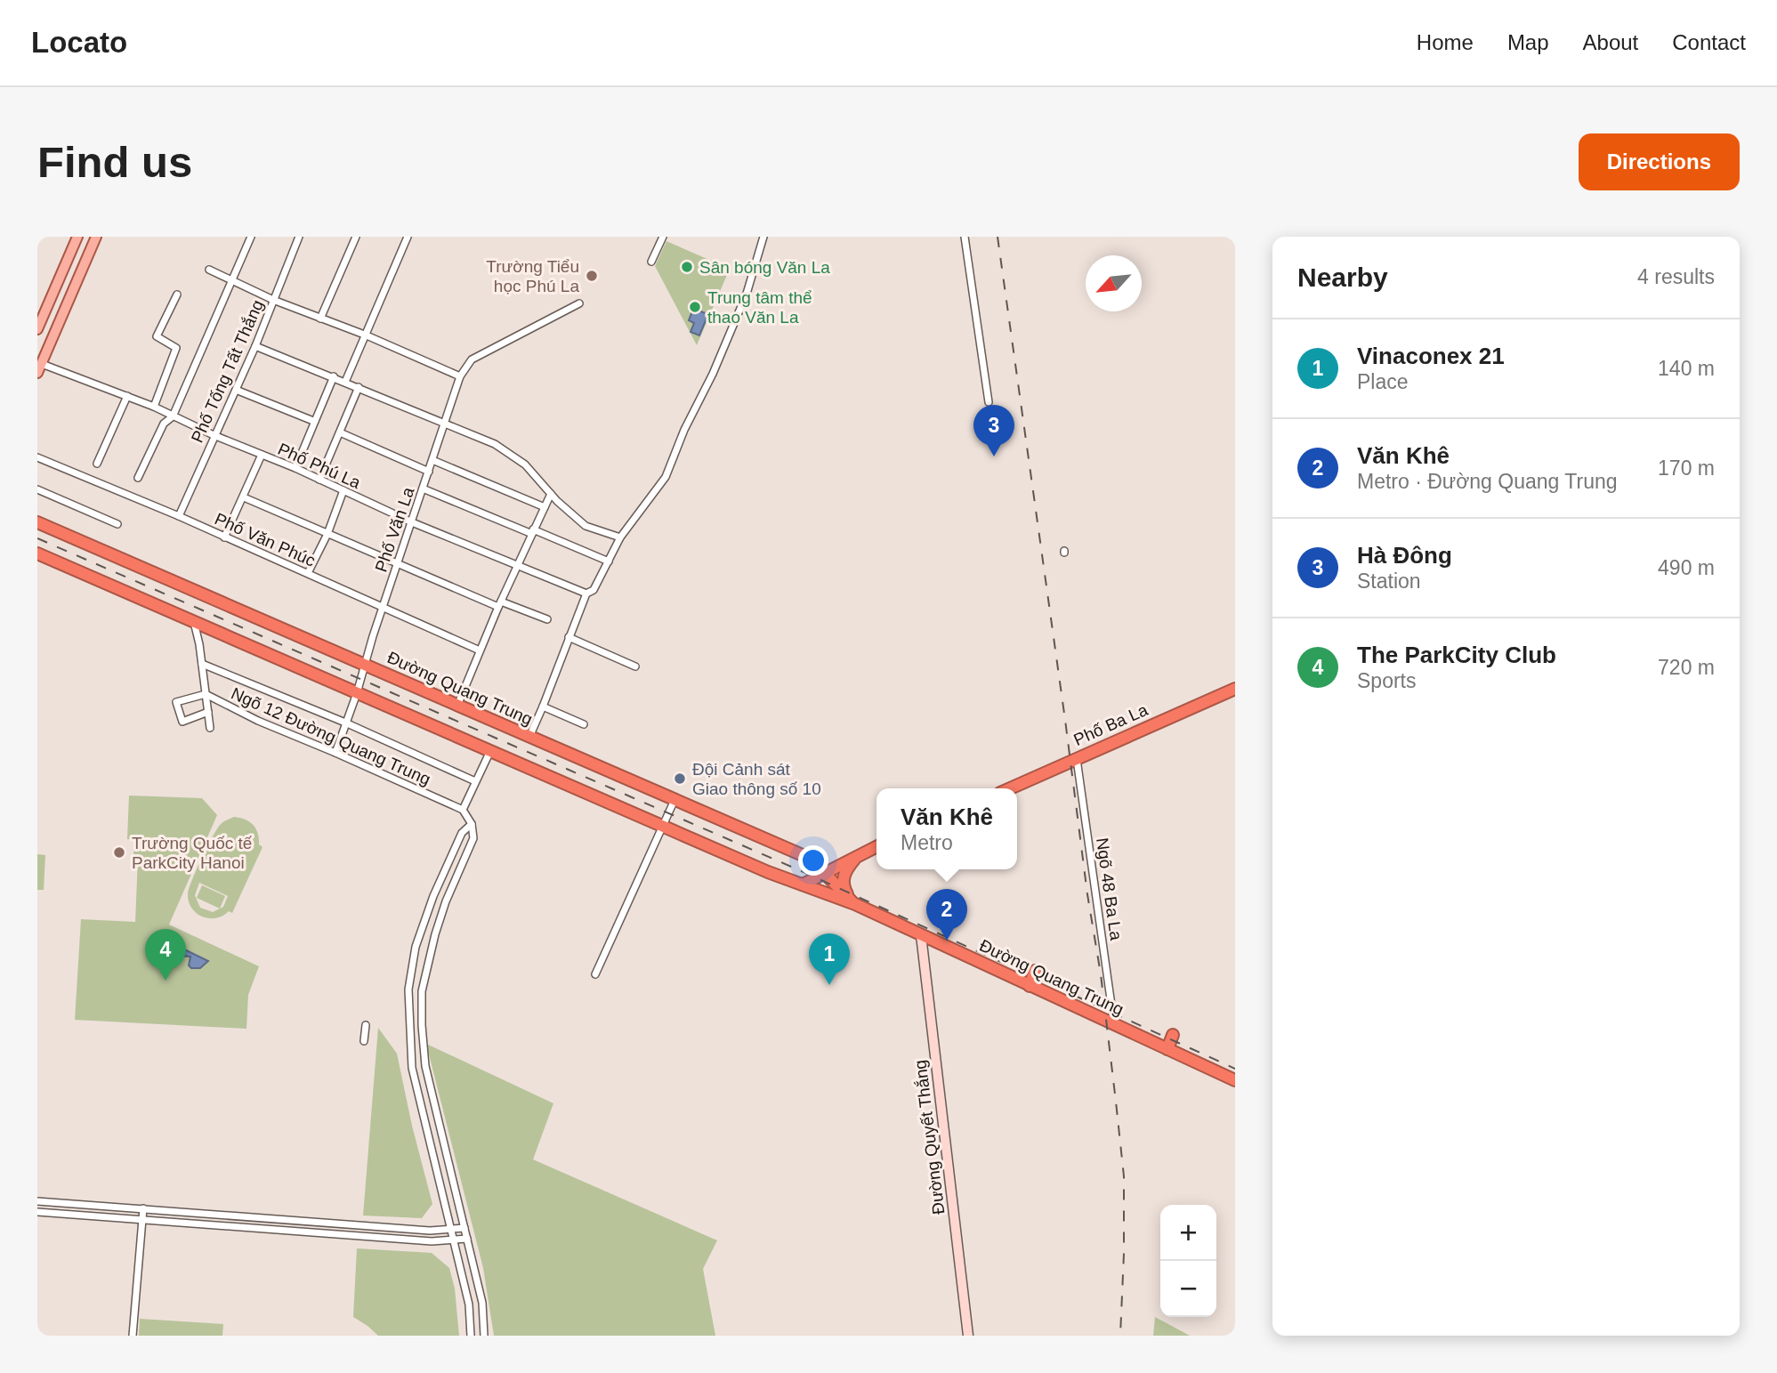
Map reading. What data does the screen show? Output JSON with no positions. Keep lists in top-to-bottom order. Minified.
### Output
{"streets":{"highway":["Đường Quang Trung","Phố Ba La"],"street":["Phố Tống Tất Thắng","Phố Phú La","Phố Văn La","Phố Văn Phúc","Ngõ 12 Đường Quang Trung","Ngõ 48 Ba La","Đường Quyết Thắng"]},"crossings":[["Phố Tống Tất Thắng","Phố Phú La"],["Phố Tống Tất Thắng","Phố Văn Phúc"],["Phố Phú La","Phố Văn La"],["Phố Văn La","Phố Văn Phúc"],["Phố Văn La","Đường Quang Trung"],["Phố Văn La","Ngõ 12 Đường Quang Trung"],["Đường Quang Trung","Ngõ 12 Đường Quang Trung"],["Đường Quang Trung","Ngõ 48 Ba La"],["Đường Quang Trung","Đường Quyết Thắng"],["Phố Ba La","Ngõ 48 Ba La"]],"places":["Sân bóng Văn La","Trường Tiểu học Phú La","Trung tâm thể thao Văn La","Đội Cảnh sát Giao thông số 10","Trường Quốc tế ParkCity Hanoi"],"north":"bottom left","page":{"header":"Locato","nav":["Home","Map","About","Contact"],"buttons":"Directions","title":"Find us","heading":["Nearby","4 results"],"list":[{"mark":"1","name":"Vinaconex 21","note":"Place","value":"140 m"},{"mark":"2","name":"Văn Khê","note":"Metro · Đường Quang Trung","value":"170 m"},{"mark":"3","name":"Hà Đông","note":"Station","value":"490 m"},{"mark":"4","name":"The ParkCity Club","note":"Sports","value":"720 m"}],"pins":["3","2","4","1"],"popup":["Văn Khê","Metro"],"map_buttons":["+","−"]}}
